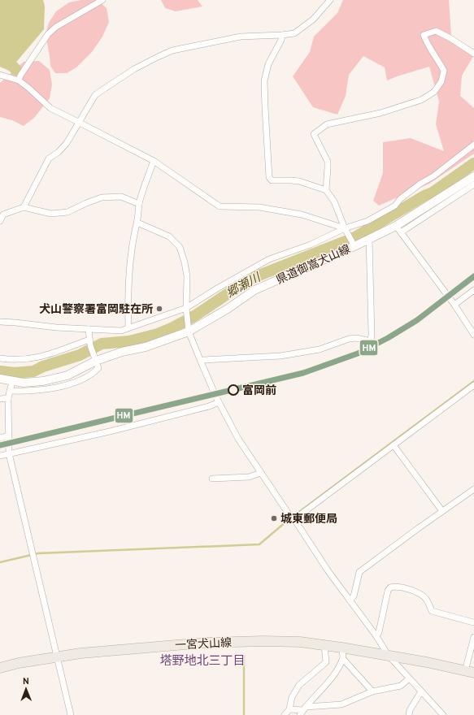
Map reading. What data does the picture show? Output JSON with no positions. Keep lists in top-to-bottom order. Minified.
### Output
{"streets":{"main road":["県道御嵩犬山線","一宮犬山線"]},"districts":["塔野地北三丁目"],"water":["郷瀬川"],"places":["犬山警察署富岡駐在所","富岡前","城東郵便局"],"lines":["transit line HM"],"north":"top"}
